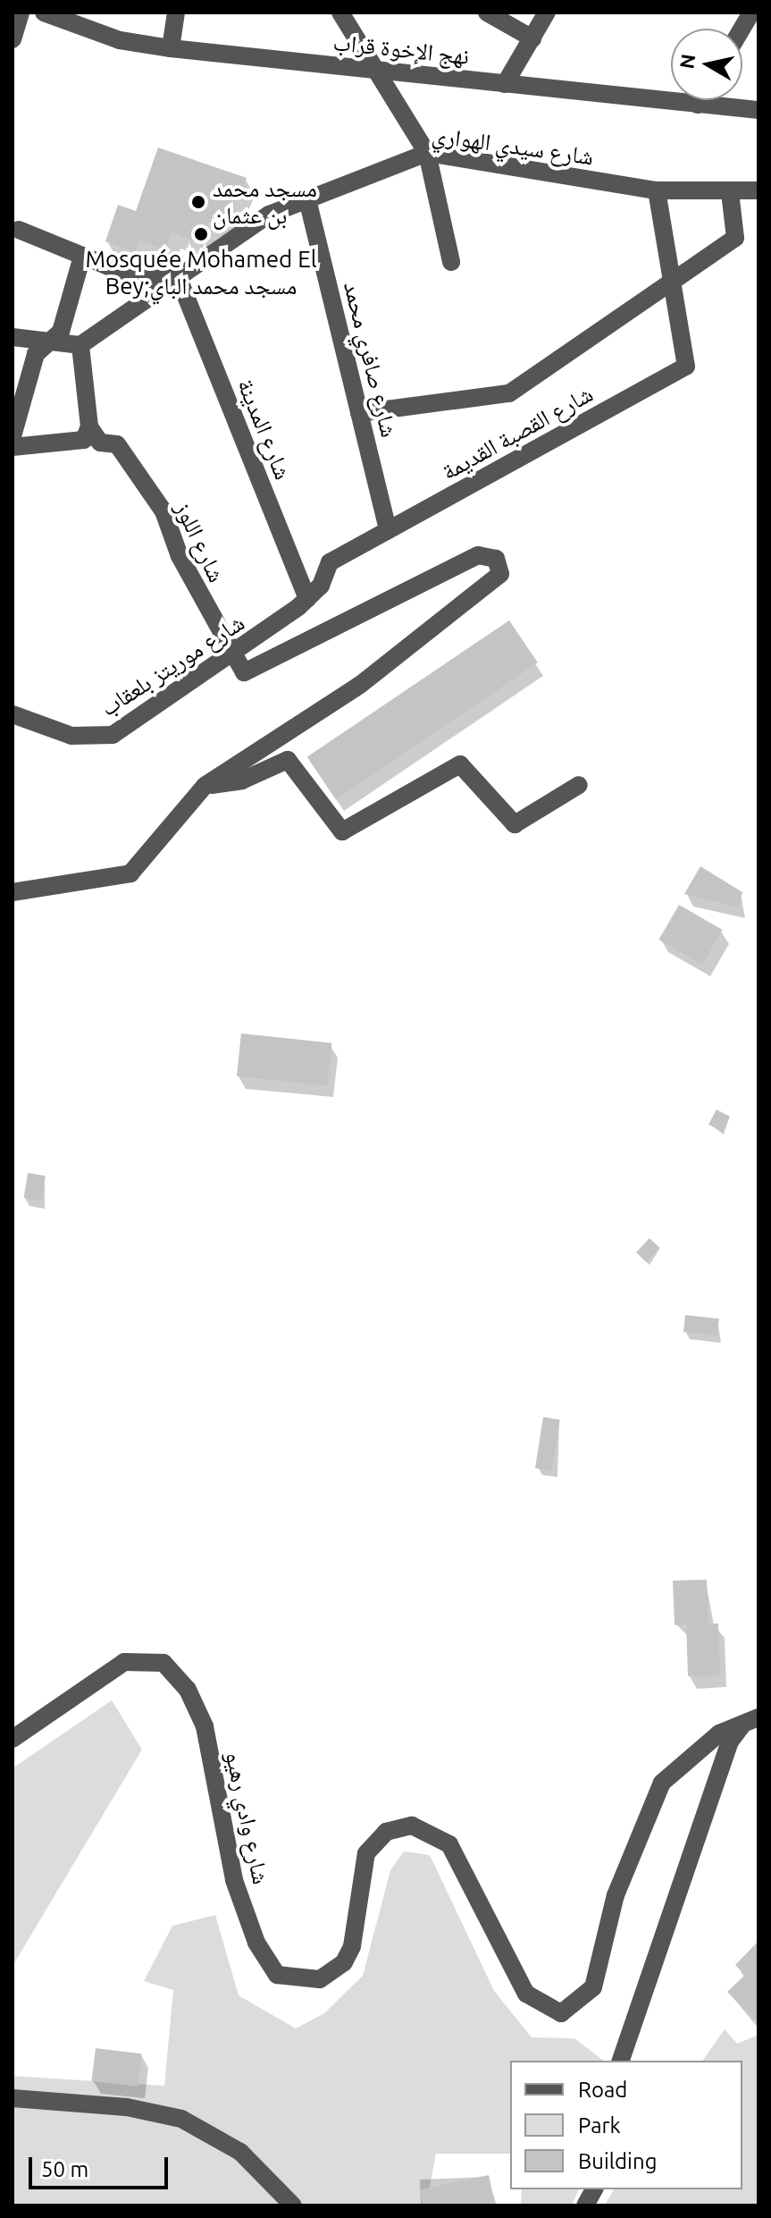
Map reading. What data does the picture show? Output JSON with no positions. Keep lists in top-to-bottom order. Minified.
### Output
{"streets":{"street":["نهج الإخوة قراب","شارع سيدي الهواري","شارع صافري محمد","شارع المدينة","شارع القصبة القديمة","شارع اللوز","شارع موريتز بلعقاب","شارع وادي رهيو"]},"crossings":[["شارع سيدي الهواري","شارع صافري محمد"],["شارع سيدي الهواري","شارع المدينة"],["شارع سيدي الهواري","شارع القصبة القديمة"],["شارع صافري محمد","شارع القصبة القديمة"],["شارع المدينة","شارع القصبة القديمة"],["شارع المدينة","شارع موريتز بلعقاب"],["شارع القصبة القديمة","شارع موريتز بلعقاب"],["شارع اللوز","شارع موريتز بلعقاب"]],"places":["مسجد محمد بن عثمان","Mosquée Mohamed El Bey;مسجد محمد الباي"],"legend":["Road","Park","Building"],"scale_bar":"50 m","north":"left"}
